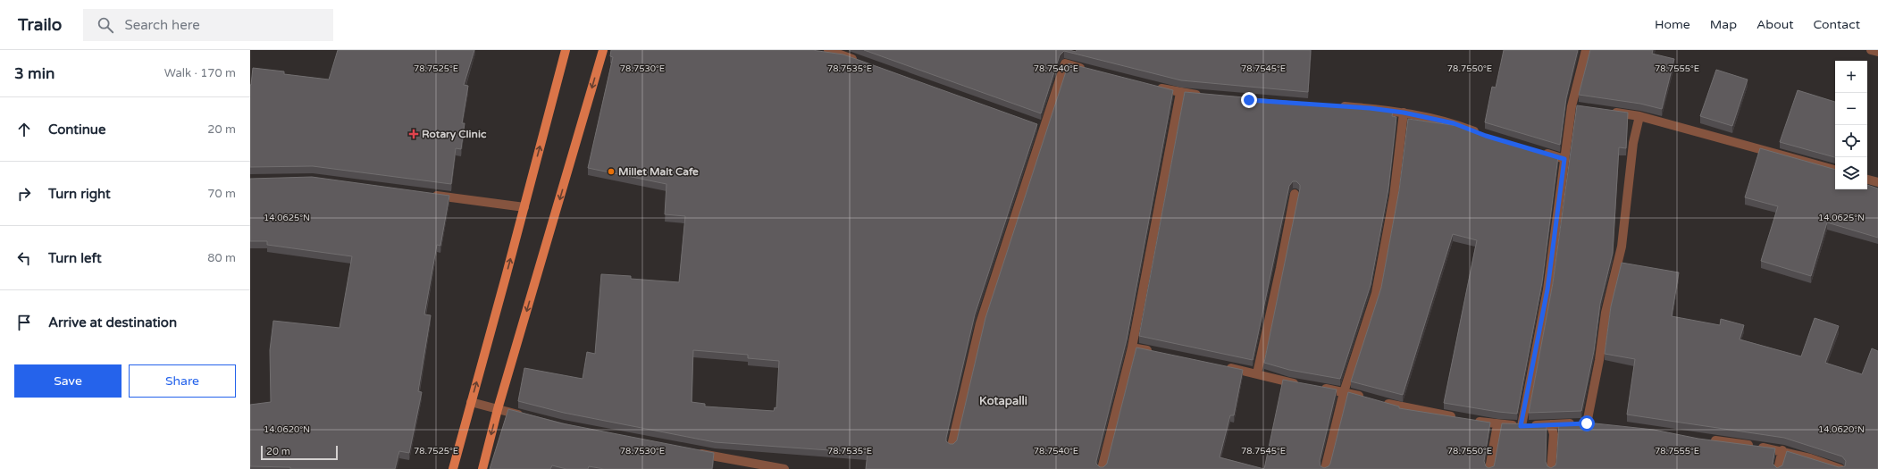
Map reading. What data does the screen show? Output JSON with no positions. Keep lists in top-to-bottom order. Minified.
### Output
{"districts":["Kotapalli"],"places":{"health":["Rotary Clinic"],"other":["Millet Malt Cafe"]},"scale_bar":"20 m","page":{"header":"Trailo","search":"Search here","nav":["Home","Map","About","Contact"],"heading":["3 min","Walk · 170 m"],"map_buttons":["+","−"],"list":[["Continue","20 m"],["Turn right","70 m"],["Turn left","80 m"],"Arrive at destination"],"buttons":["Save","Share"],"scale":"20 m"},"coordinates":["78.7525°E","78.7530°E","78.7535°E","78.7540°E","78.7545°E","78.7550°E","78.7555°E","14.0625°N","14.0620°N"]}
